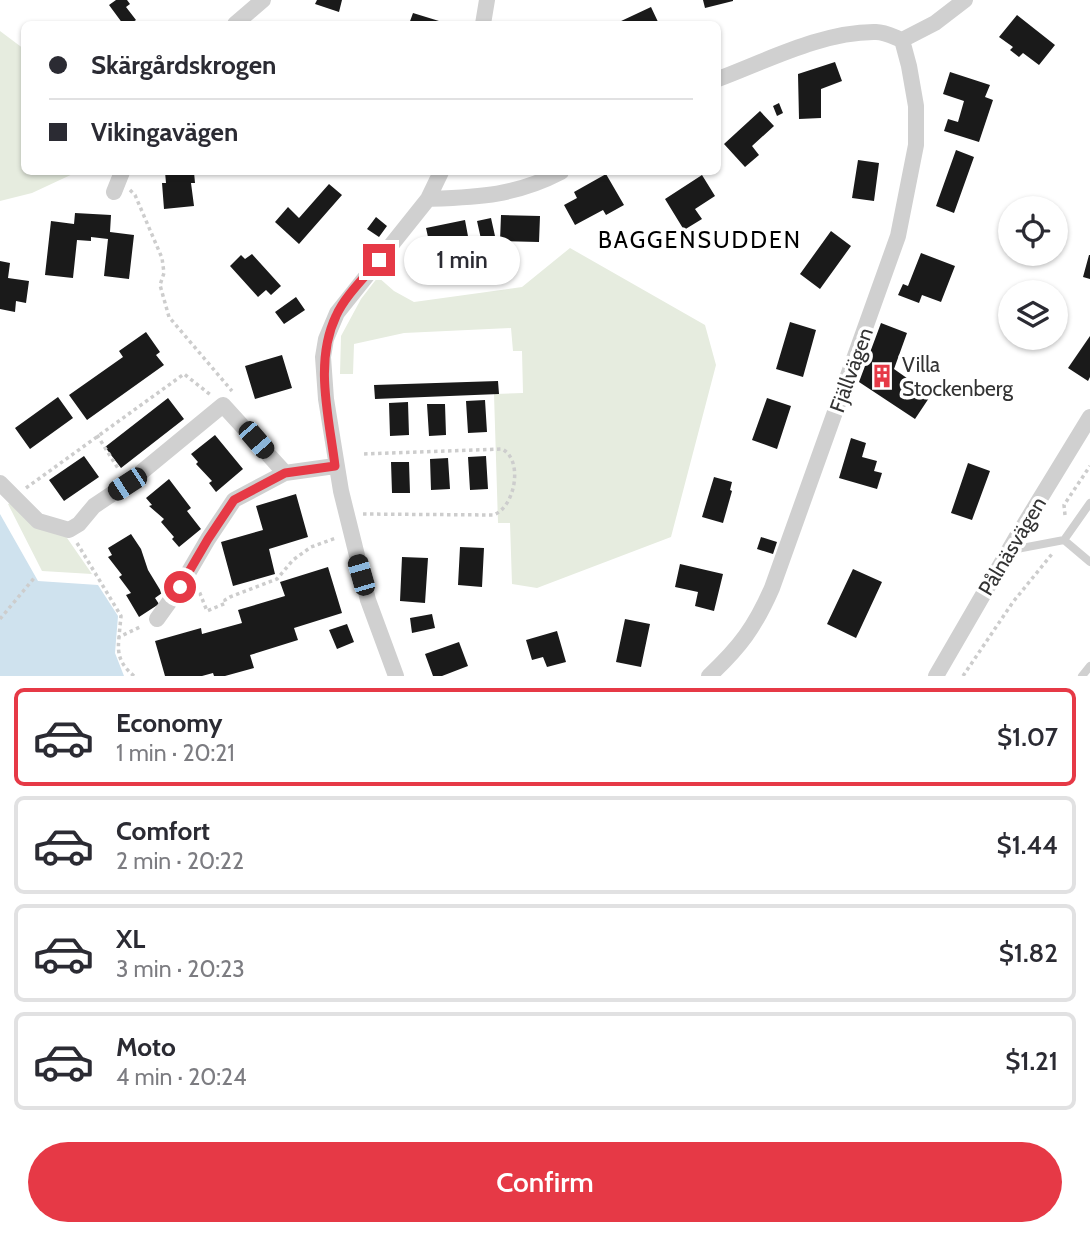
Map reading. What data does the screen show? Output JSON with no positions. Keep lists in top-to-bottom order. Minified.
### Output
{"streets":{"street":["Fjällvägen","Pålnäsvägen"]},"districts":["BAGGENSUDDEN"],"places":{"building":["Villa Stockenberg"]},"page":{"banner":["Skärgårdskrogen","Vikingavägen"],"bubble":"1 min","list":[{"name":"Economy","note":"1 min · 20:21","value":"$1.07"},{"name":"Comfort","note":"2 min · 20:22","value":"$1.44"},{"name":"XL","note":"3 min · 20:23","value":"$1.82"},{"name":"Moto","note":"4 min · 20:24","value":"$1.21"}],"buttons":"Confirm"}}
